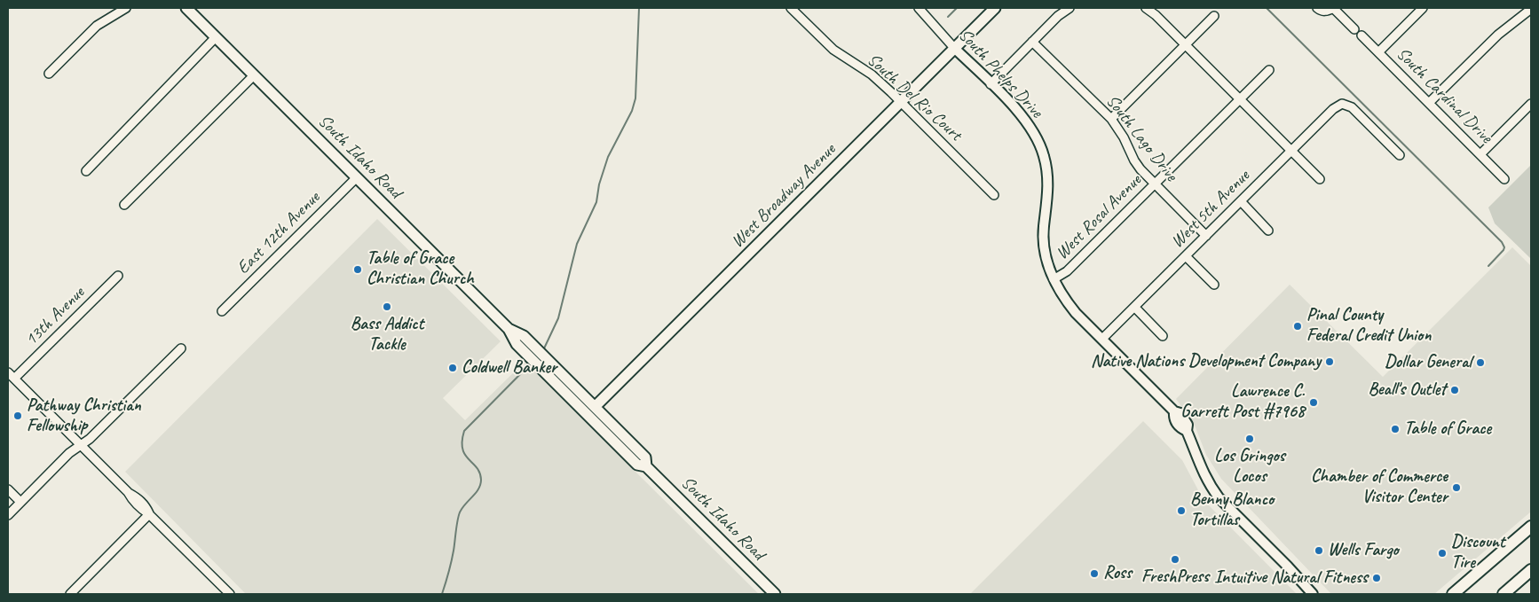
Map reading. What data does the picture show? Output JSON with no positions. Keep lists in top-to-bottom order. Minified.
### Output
{"streets":{"main road":["South Idaho Road","West Broadway Avenue"],"street":["South Phelps Drive","South Cardinal Drive","South Del Rio Court","South Lago Drive","West 5th Avenue","West Rosal Avenue","East 12th Avenue","13th Avenue"]},"crossings":[["South Phelps Drive","West Broadway Avenue"],["South Phelps Drive","West 5th Avenue"],["South Phelps Drive","West Rosal Avenue"],["South Del Rio Court","West Broadway Avenue"],["South Lago Drive","West 5th Avenue"],["South Lago Drive","West Rosal Avenue"],["South Idaho Road","West Broadway Avenue"],["South Idaho Road","East 12th Avenue"]],"places":["Table of Grace Christian Church","Bass Addict Tackle","Pinal County Federal Credit Union","Native Nations Development Company","Dollar General","Coldwell Banker","Beall's Outlet","Lawrence C. Garrett Post #7968","Pathway Christian Fellowship","Table of Grace","Los Gringos Locos","Chamber of Commerce Visitor Center","Benny Blanco Tortillas","Wells Fargo","Discount Tire","FreshPress","Ross","Intuitive Natural Fitness"]}
